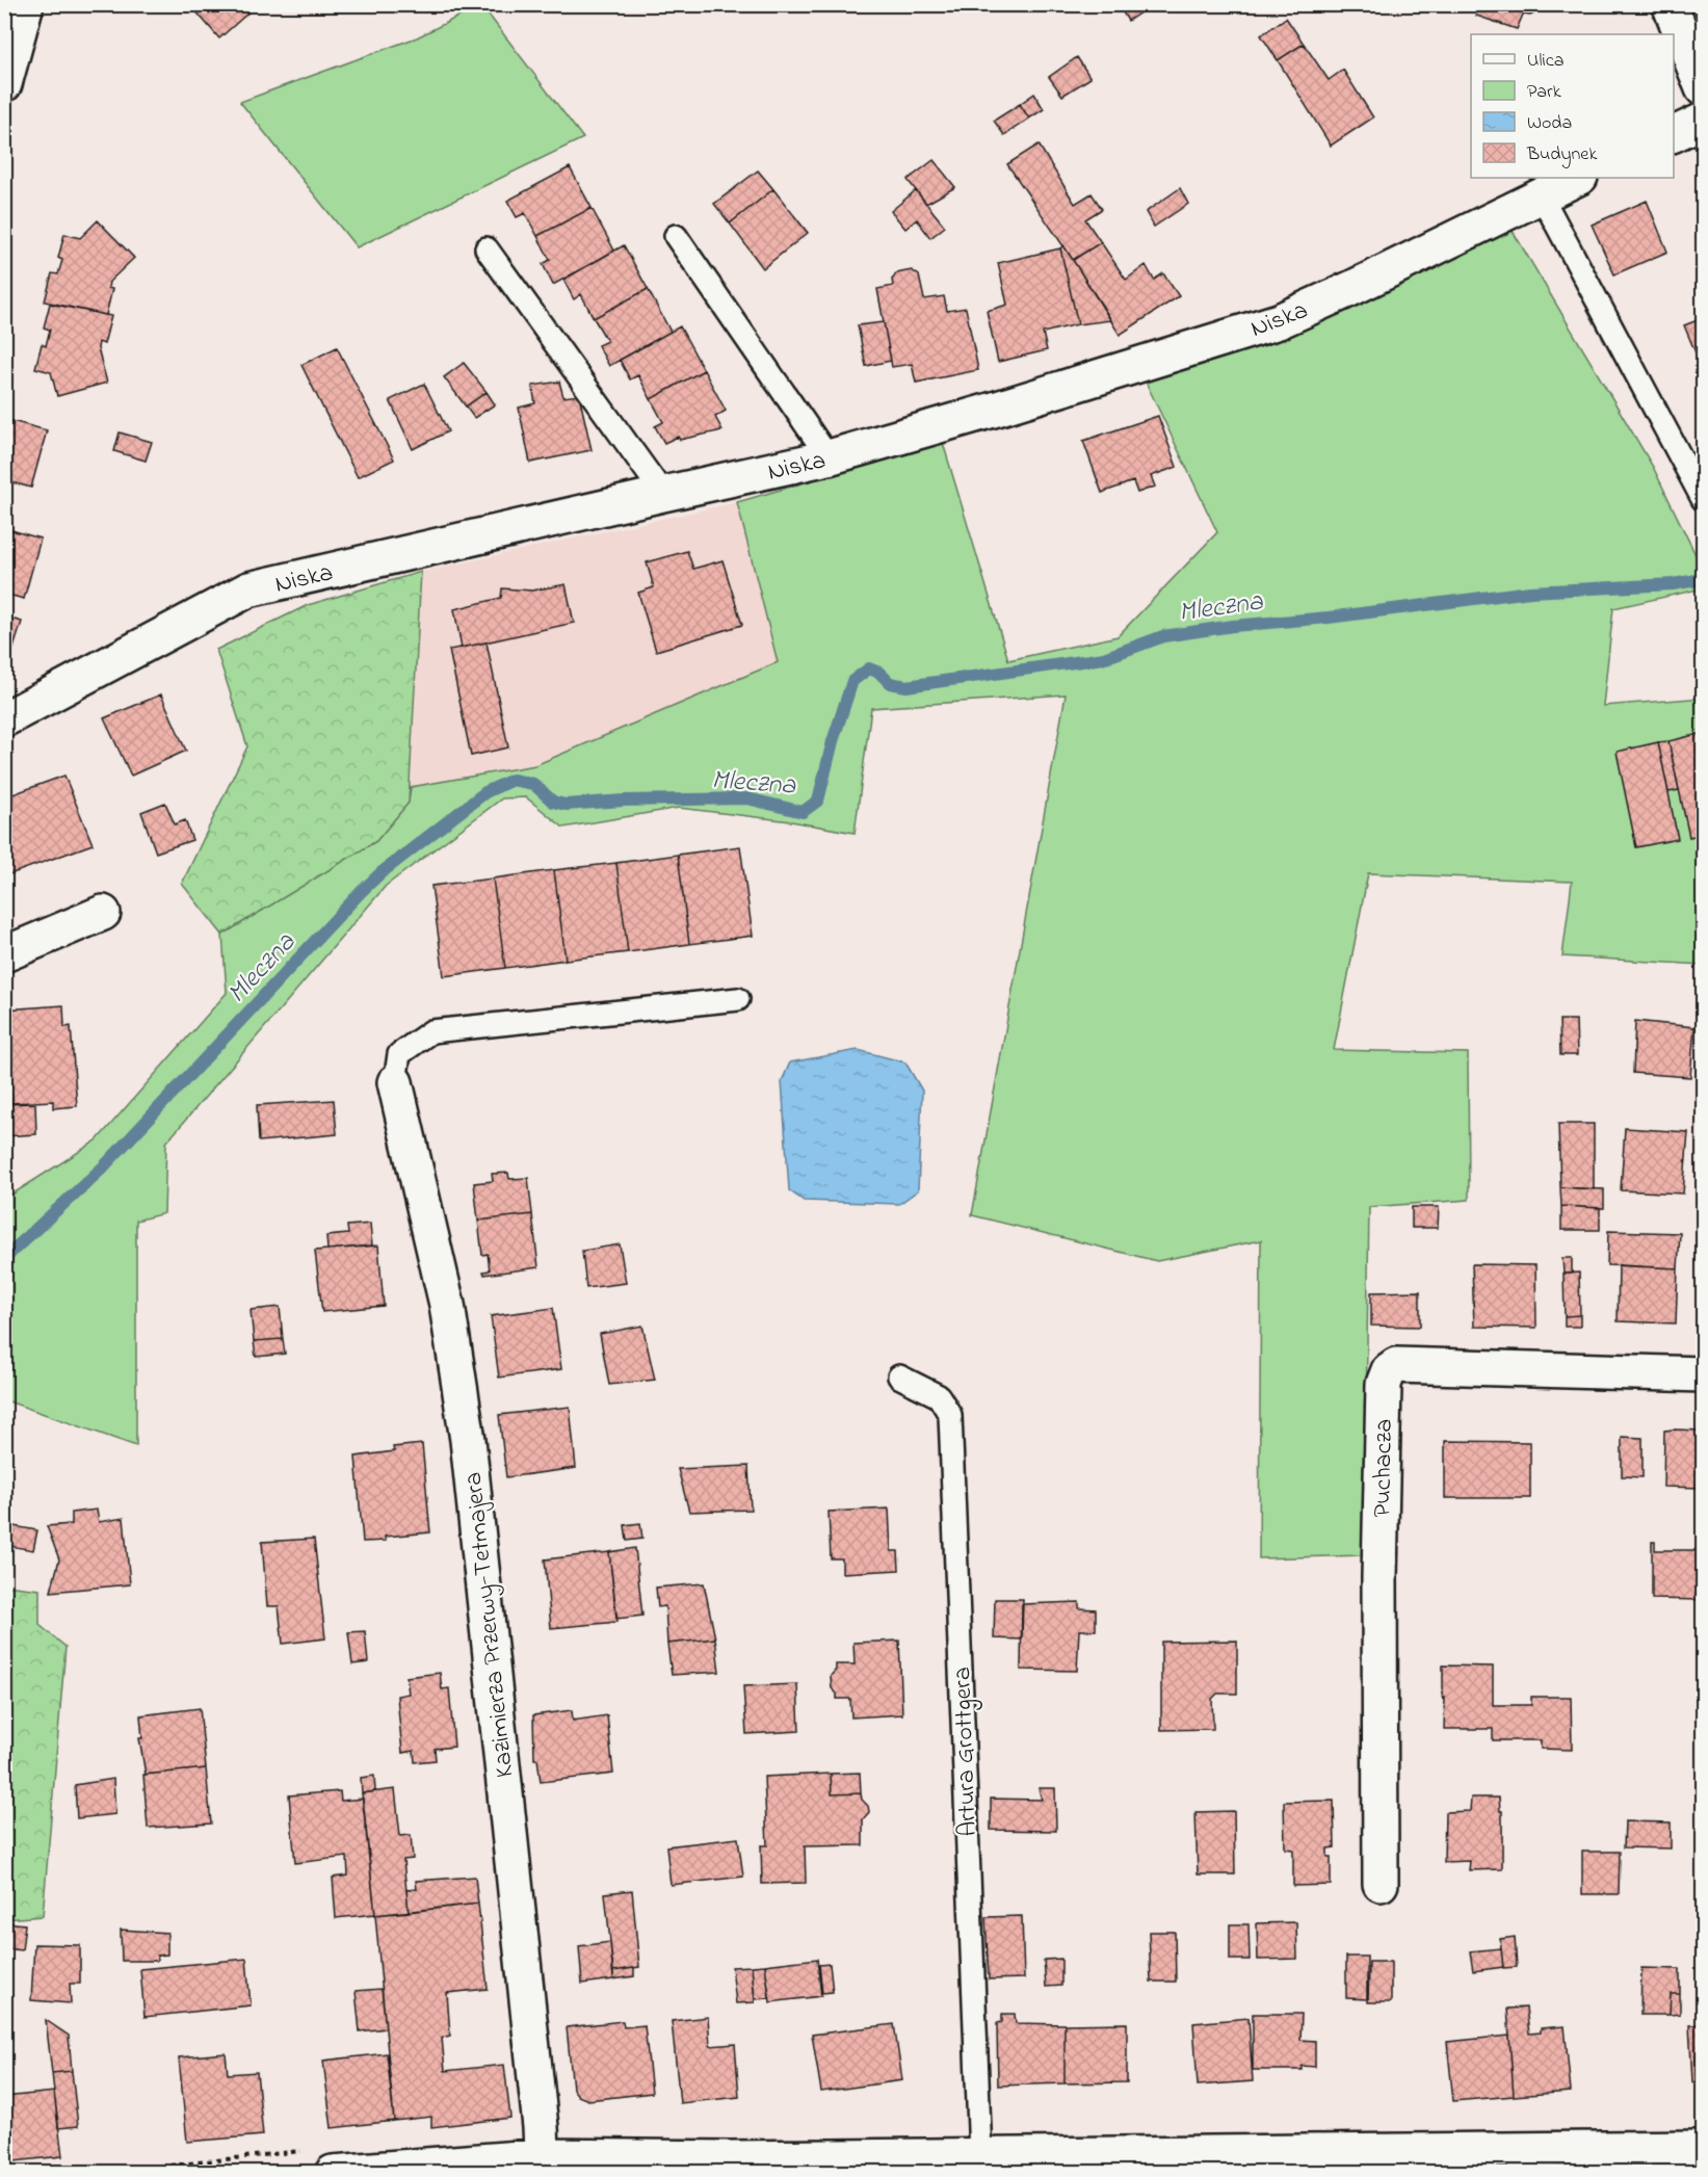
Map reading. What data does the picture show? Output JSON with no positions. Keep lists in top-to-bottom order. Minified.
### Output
{"streets":{"street":["Niska","Puchacza","Kazimierza Przerwy-Tetmajera"],"lane":["Artura Grottgera"]},"water":["Mleczna"],"legend":["Ulica","Park","Woda","Budynek"]}
